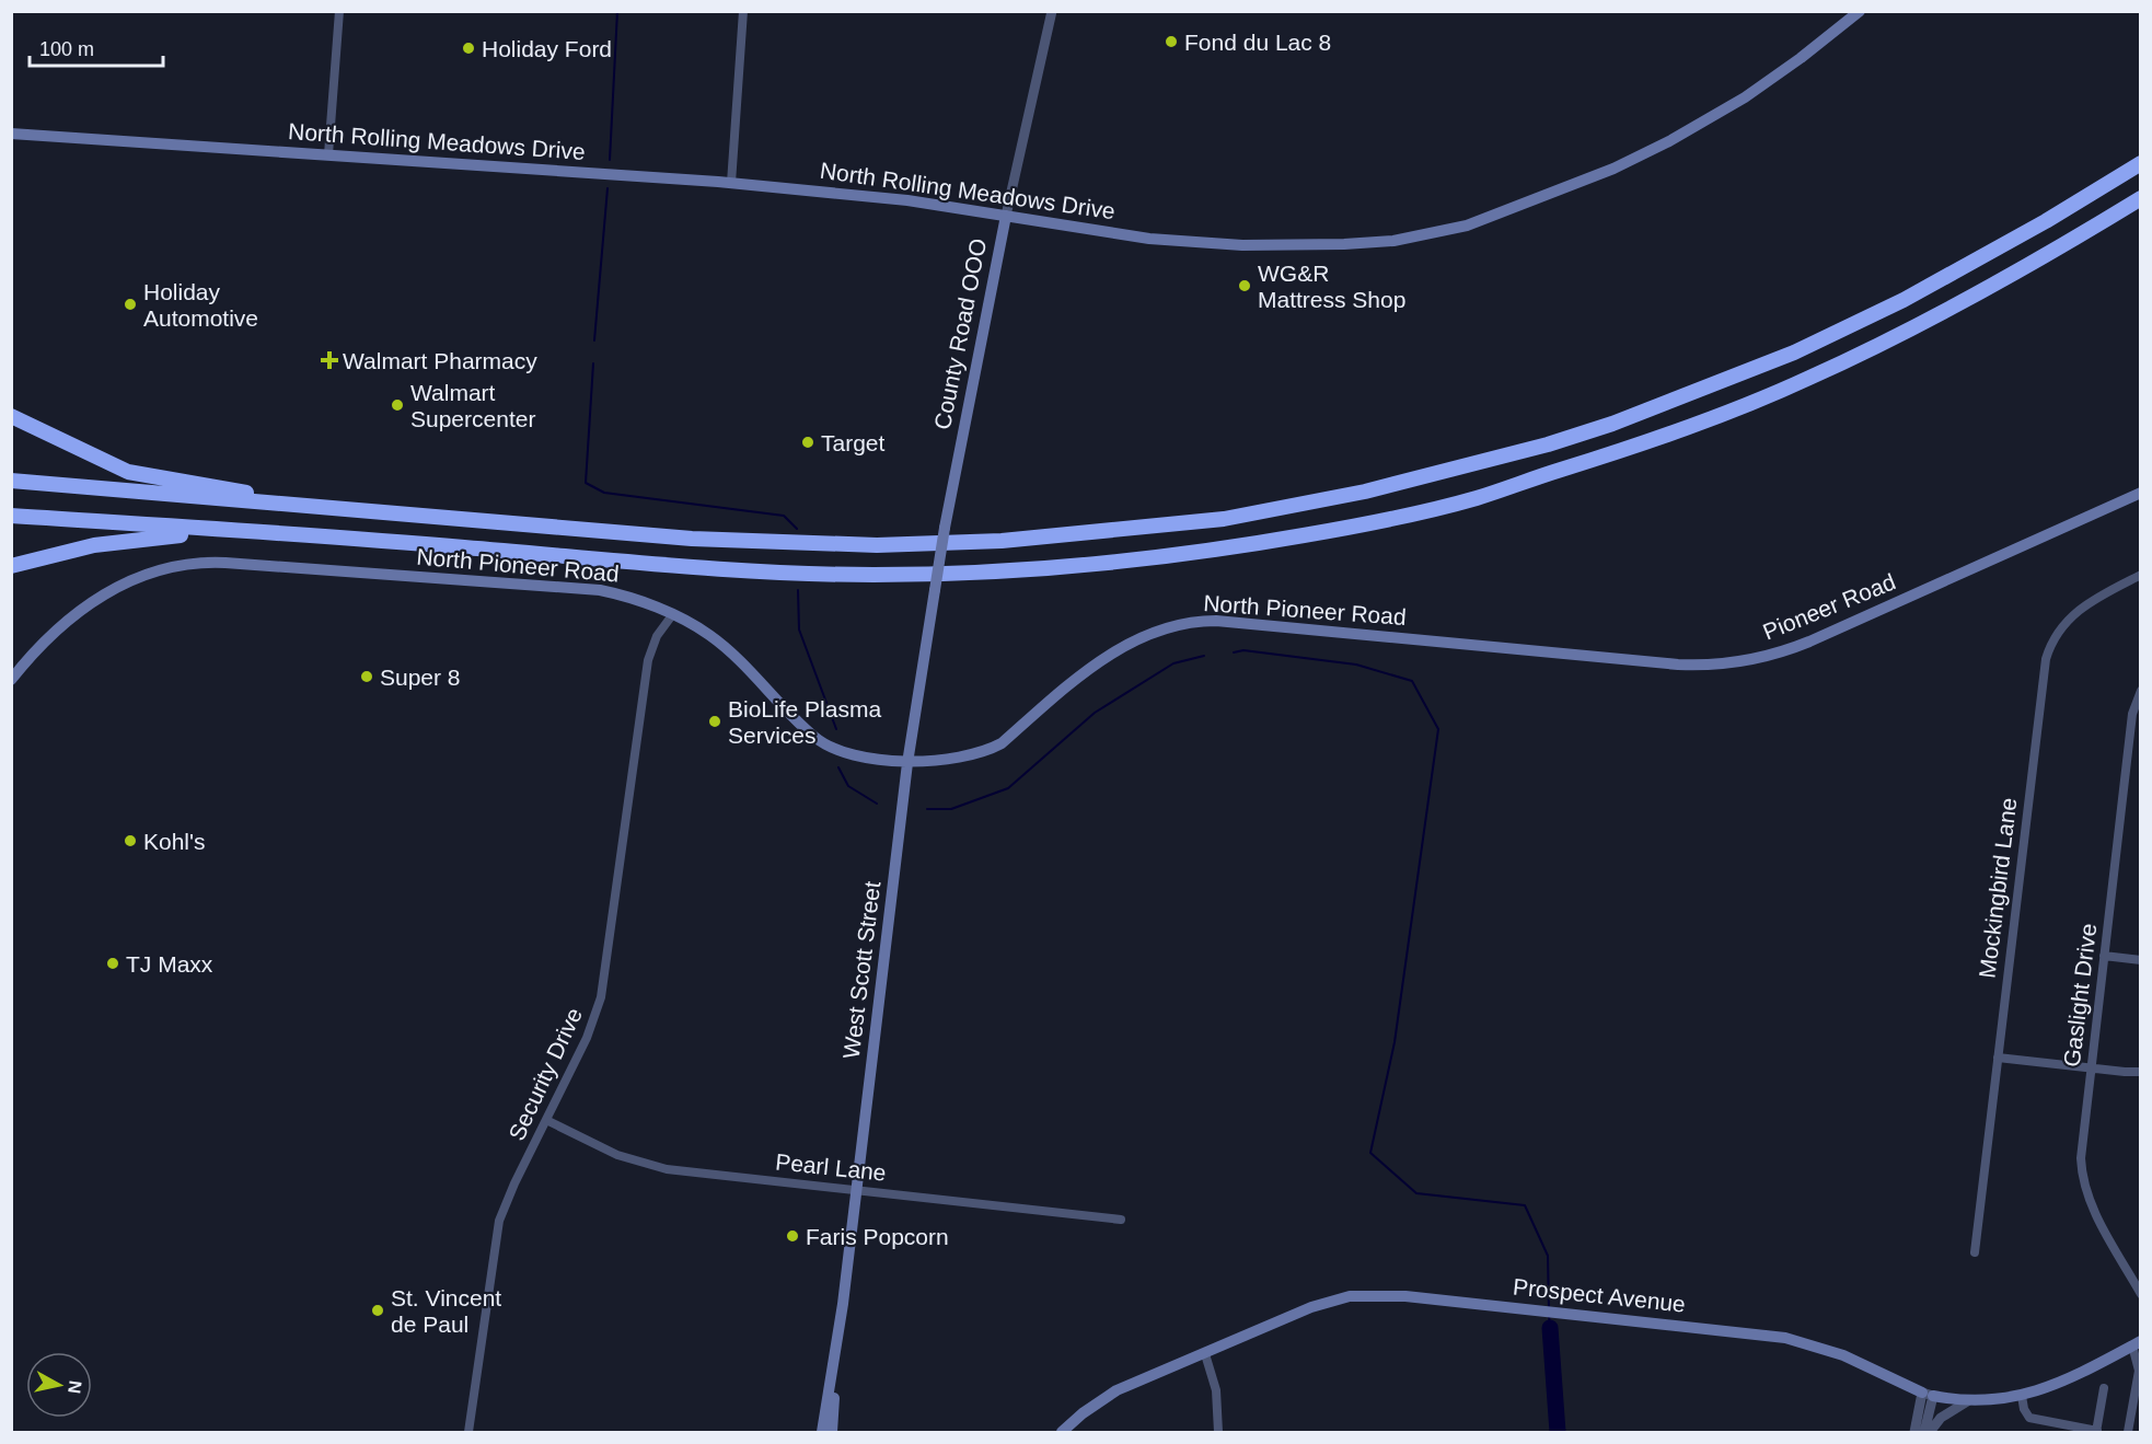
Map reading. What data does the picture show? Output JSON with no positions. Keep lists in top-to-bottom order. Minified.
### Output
{"streets":{"main road":["North Rolling Meadows Drive","County Road OOO","North Pioneer Road","Pioneer Road","West Scott Street","Prospect Avenue"],"street":["Mockingbird Lane","Gaslight Drive","Security Drive","Pearl Lane"]},"crossings":[["North Rolling Meadows Drive","County Road OOO"],["County Road OOO","West Scott Street"],["North Pioneer Road","Pioneer Road"],["North Pioneer Road","West Scott Street"],["North Pioneer Road","Security Drive"],["West Scott Street","Pearl Lane"],["Security Drive","Pearl Lane"]],"places":{"other":["Fond du Lac 8","Holiday Ford","WG&R Mattress Shop","Holiday Automotive","Walmart Supercenter","Target","Super 8","BioLife Plasma Services","Kohl's","TJ Maxx","Faris Popcorn","St. Vincent de Paul"],"health":["Walmart Pharmacy"]},"scale_bar":"100 m","north":"right"}
